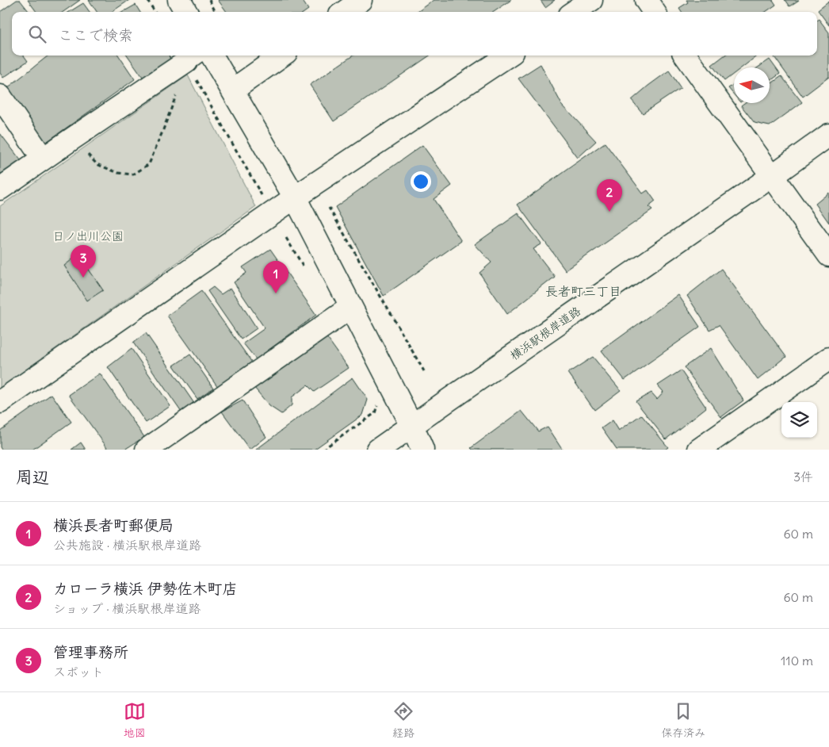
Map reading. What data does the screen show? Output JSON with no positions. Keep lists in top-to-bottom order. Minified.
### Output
{"streets":{"street":["横浜駅根岸道路"]},"districts":["長者町三丁目"],"parks":["日ノ出川公園"],"north":"left","page":{"search":"ここで検索","pins":["2","3","1"],"heading":["周辺","3件"],"list":[{"mark":"1","name":"横浜長者町郵便局","note":"公共施設 · 横浜駅根岸道路","value":"60 m"},{"mark":"2","name":"カローラ横浜 伊勢佐木町店","note":"ショップ · 横浜駅根岸道路","value":"60 m"},{"mark":"3","name":"管理事務所","note":"スポット","value":"110 m"}],"nav":["地図","経路","保存済み"]}}
